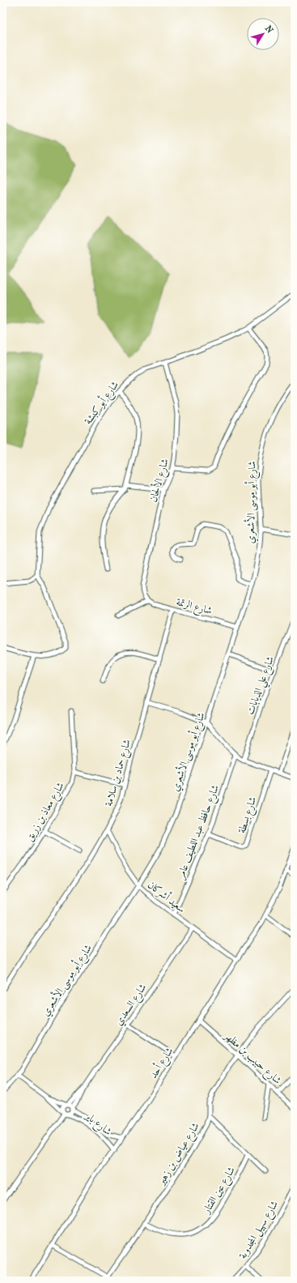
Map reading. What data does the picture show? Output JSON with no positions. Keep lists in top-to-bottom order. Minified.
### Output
{"streets":{"street":["شارع أبو كبشة","شارع الألحان","شارع أبو موسى الأشعري","شارع الرتمة","شارع علي الذيابات","شارع حماد بن سلامة","شارع معاذ بن زريق","شارع بسطة","شارع حافظ عبد اللطيف عامر","سعيد أشركان","شارع السعدي","شارع حبيب بن مظهر","شارع أحد","شارع باير","شارع عياض بن زهير","شارع عين القتار","شارع سهيل المجدوبة"]},"crossings":[["شارع أبو كبشة","شارع الألحان"],["شارع الألحان","شارع الرتمة"],["شارع أبو موسى الأشعري","شارع الرتمة"],["شارع أبو موسى الأشعري","سعيد أشركان"],["شارع أبو موسى الأشعري","شارع باير"],["شارع الرتمة","شارع حماد بن سلامة"],["شارع حماد بن سلامة","سعيد أشركان"],["شارع بسطة","شارع حافظ عبد اللطيف عامر"],["شارع حافظ عبد اللطيف عامر","سعيد أشركان"],["سعيد أشركان","شارع السعدي"],["سعيد أشركان","شارع أحد"],["شارع السعدي","شارع باير"],["شارع حبيب بن مظهر","شارع أحد"],["شارع حبيب بن مظهر","شارع عياض بن زهير"],["شارع أحد","شارع باير"],["شارع عياض بن زهير","شارع عين القتار"]],"north":"top right"}
